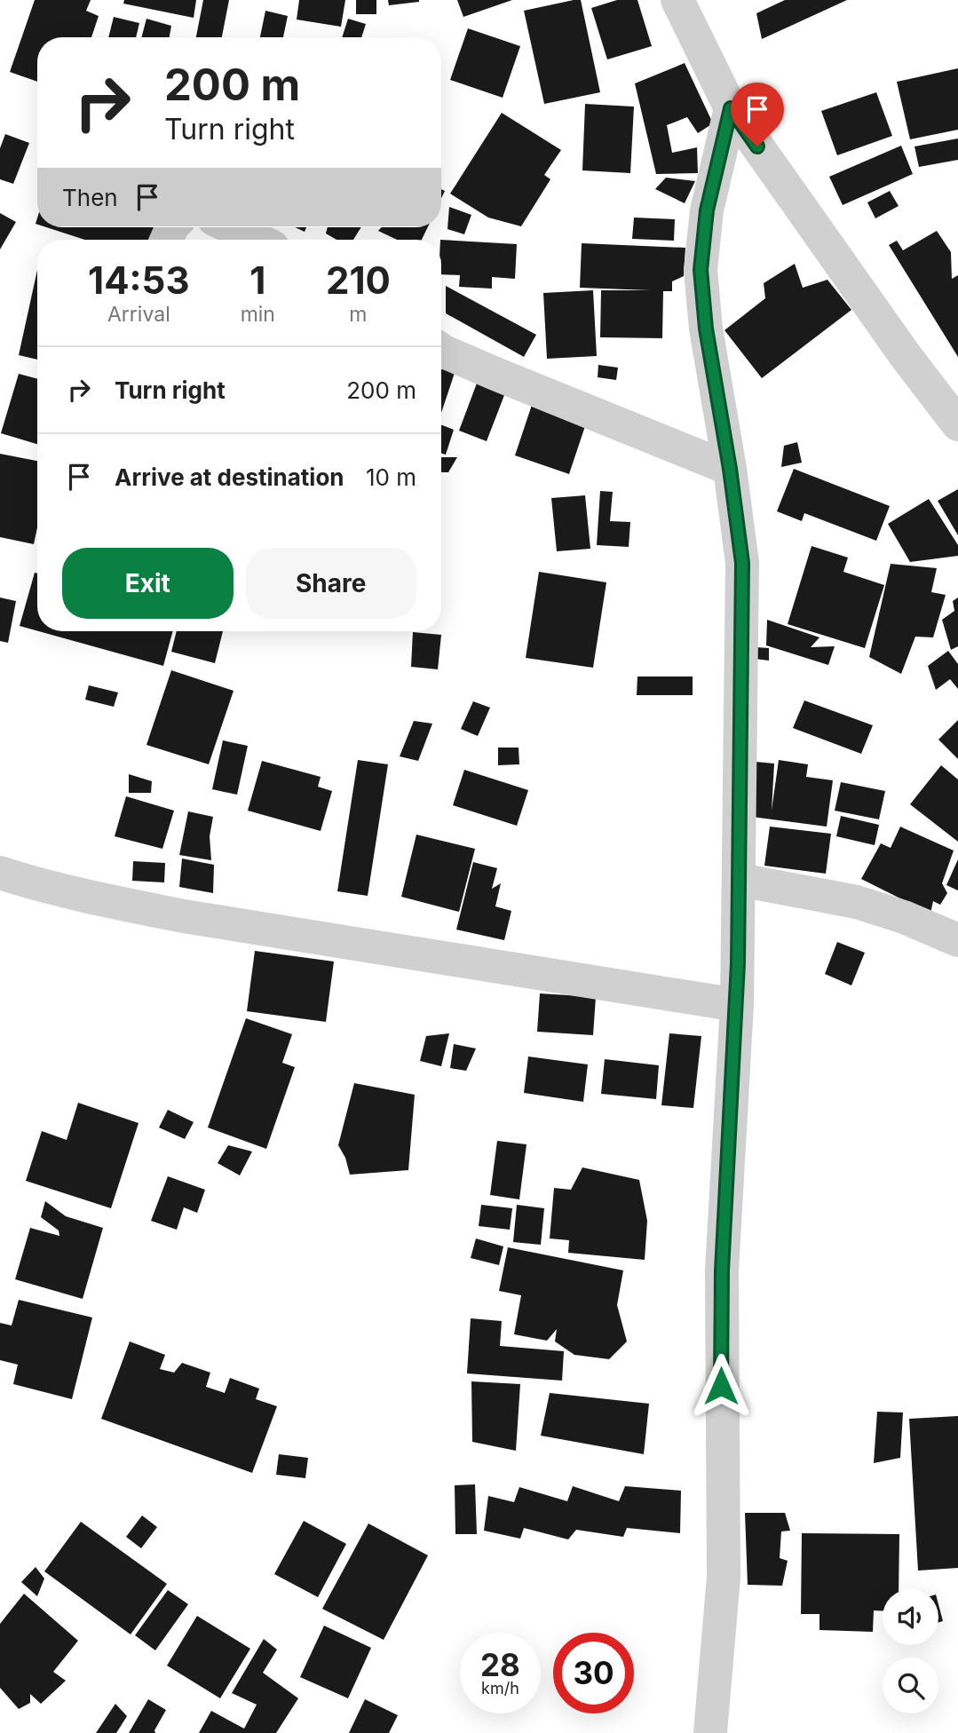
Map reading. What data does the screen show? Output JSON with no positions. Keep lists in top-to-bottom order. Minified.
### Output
{"page":{"turn":["200 m","Turn right"],"then":"Then","eta":["14:53","Arrival","1","min","210","m"],"list":[{"name":"Turn right","value":"200 m"},{"name":"Arrive at destination","value":"10 m"}],"buttons":["Exit","Share"],"speed":"28 km/h","limit":"30"}}
